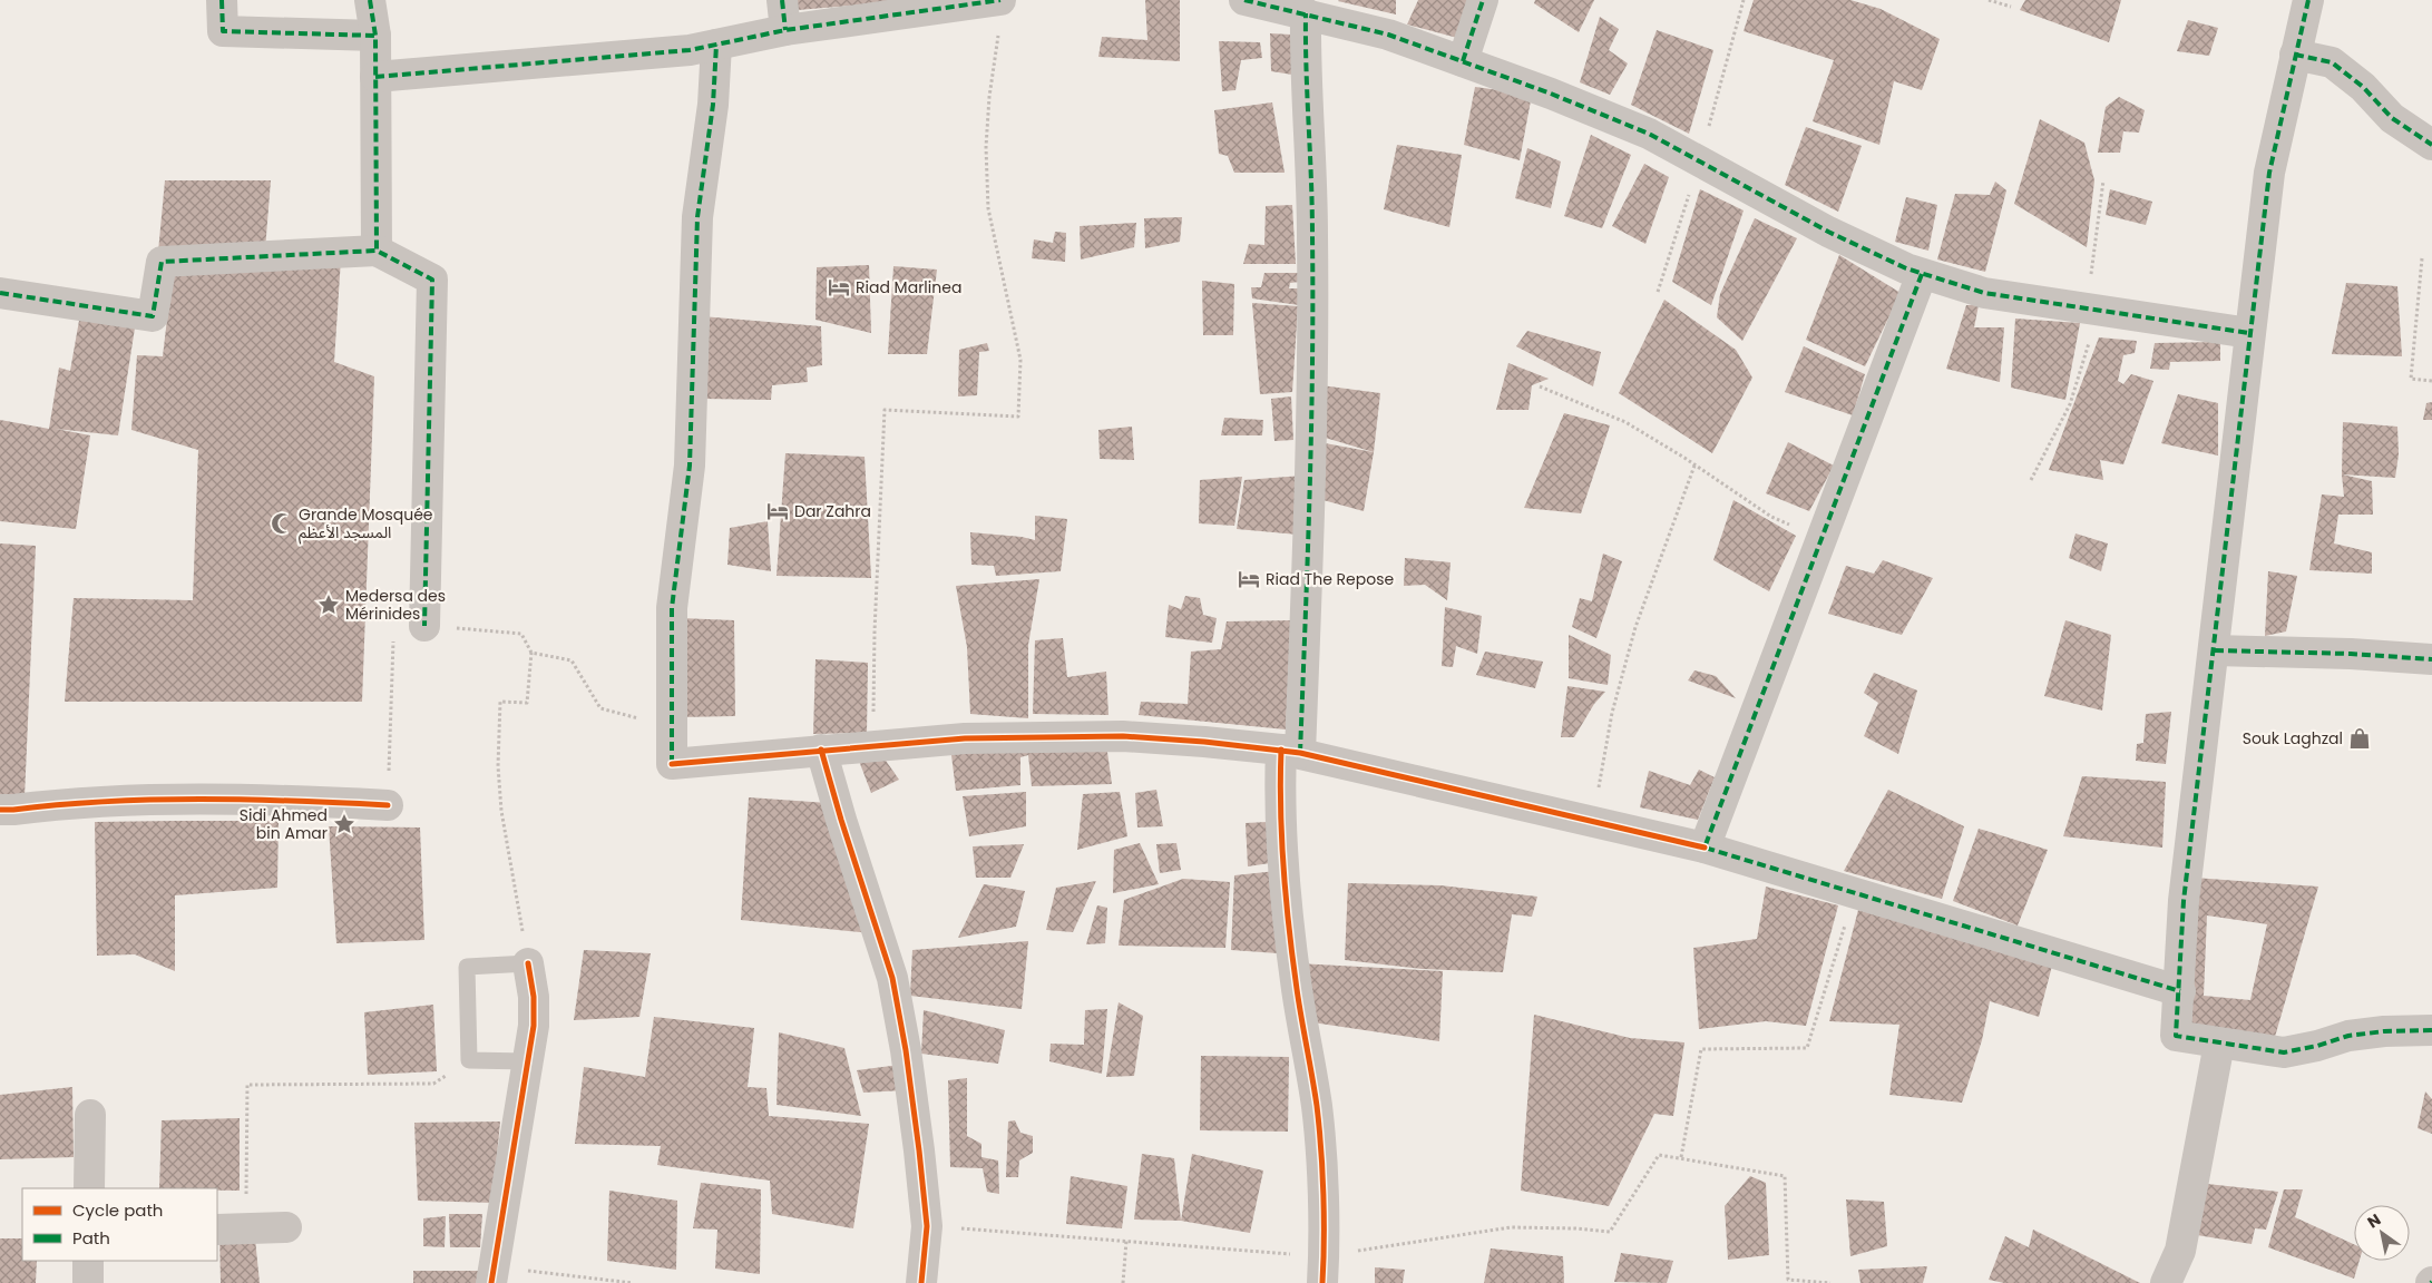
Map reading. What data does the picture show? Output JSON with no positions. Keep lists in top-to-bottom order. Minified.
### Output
{"places":{"hotel":["Riad Marlinea","Dar Zahra","Riad The Repose"],"mosque":["Grande Mosquée المسجد الأعظم"],"place":["Medersa des Mérinides","Sidi Ahmed bin Amar"],"shop":["Souk Laghzal"]},"legend":["Cycle path","Path"],"north":"top left"}
